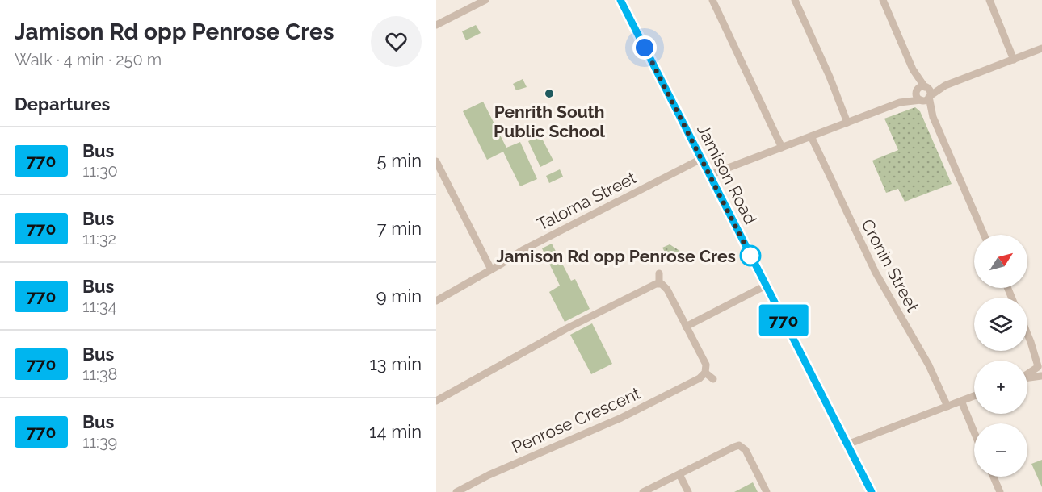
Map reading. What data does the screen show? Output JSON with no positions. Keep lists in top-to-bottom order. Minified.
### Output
{"streets":{"main road":["Jamison Road"],"street":["Taloma Street","Cronin Street","Penrose Crescent"]},"crossings":[["Jamison Road","Taloma Street"]],"places":["Penrith South Public School","Jamison Rd opp Penrose Cres"],"lines":["bus line 770"],"north":"top right","page":{"heading":[["Jamison Rd opp Penrose Cres","Walk · 4 min · 250 m"],"Departures"],"on_map":"770","list":[{"mark":"770","name":"Bus","note":"11:30","value":"5 min"},{"mark":"770","name":"Bus","note":"11:32","value":"7 min"},{"mark":"770","name":"Bus","note":"11:34","value":"9 min"},{"mark":"770","name":"Bus","note":"11:38","value":"13 min"},{"mark":"770","name":"Bus","note":"11:39","value":"14 min"}],"map_buttons":["+","−"]}}
